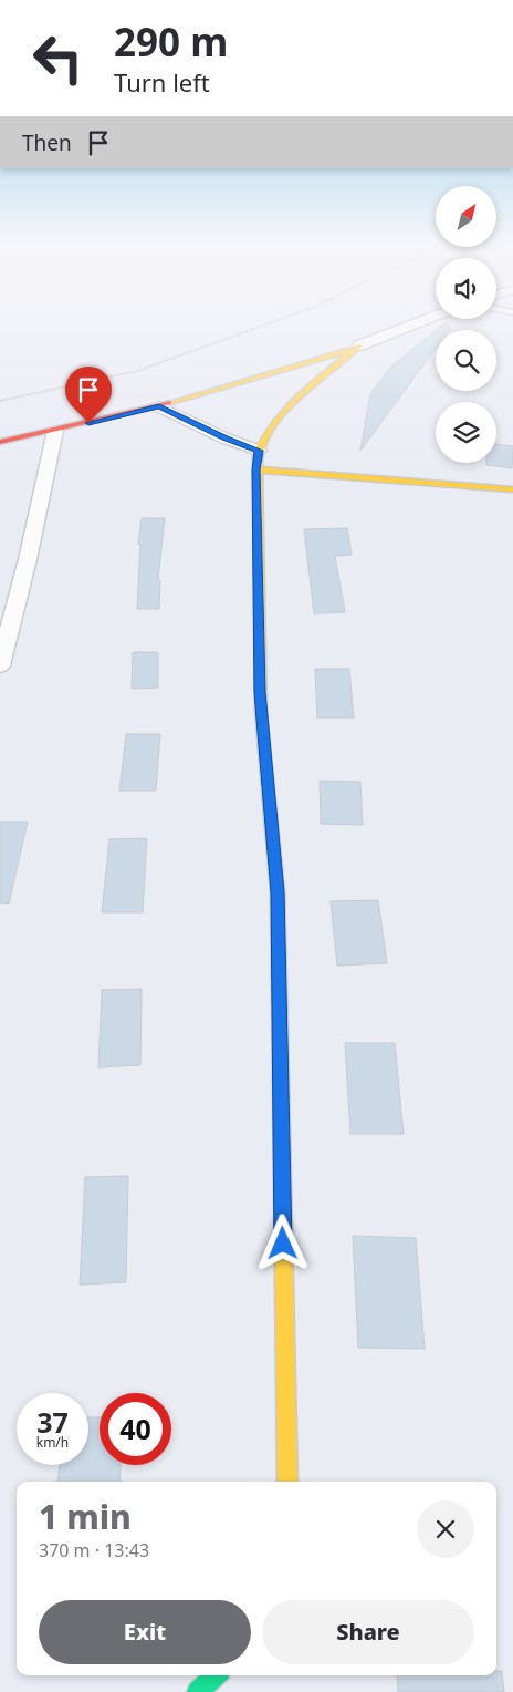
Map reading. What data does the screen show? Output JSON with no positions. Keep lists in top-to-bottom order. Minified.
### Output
{"north":"top right","page":{"turn":["290 m","Turn left"],"then":"Then","speed":"37 km/h","limit":"40","heading":["1 min","370 m · 13:43"],"buttons":["Exit","Share"]}}
